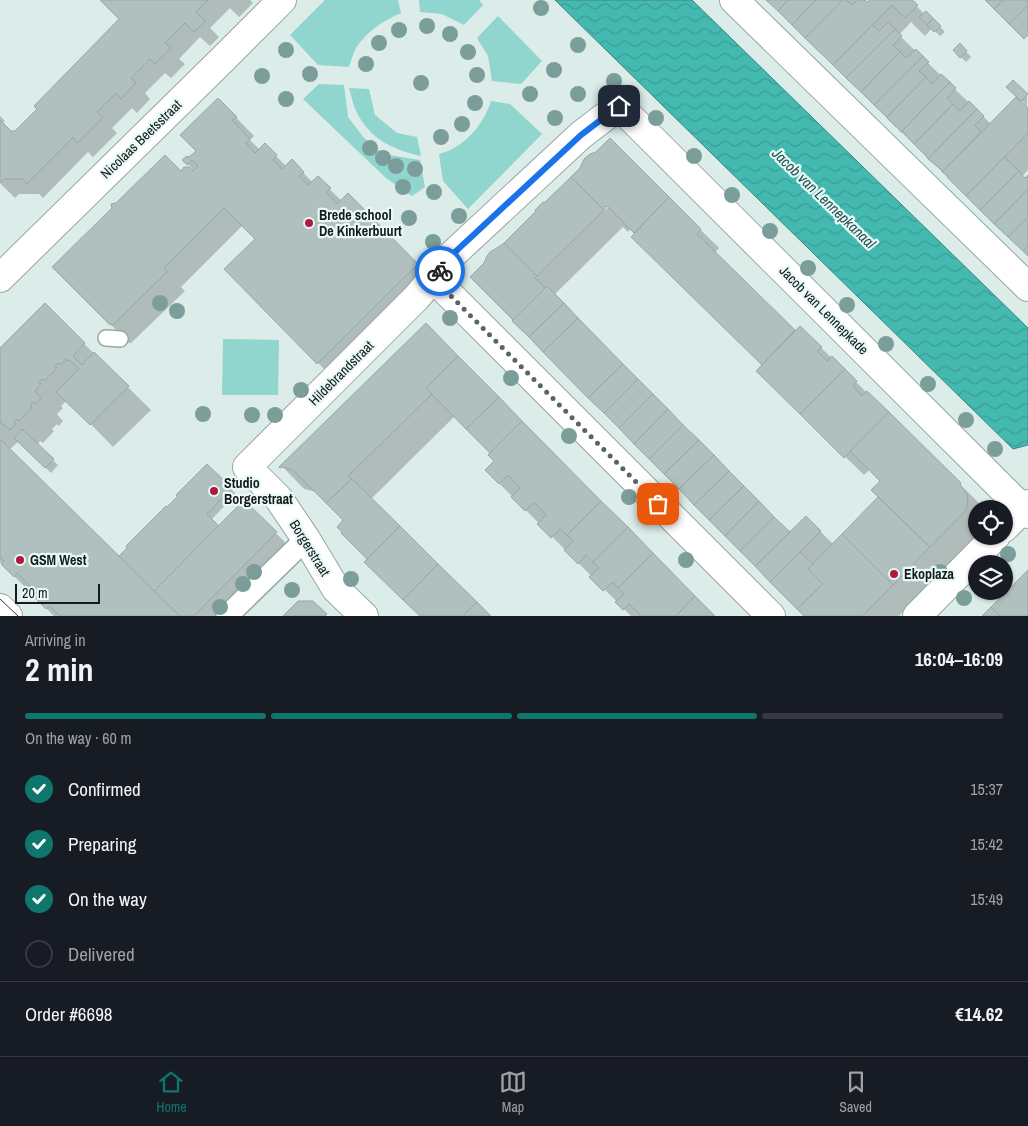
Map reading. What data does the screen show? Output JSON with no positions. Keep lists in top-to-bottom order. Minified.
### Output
{"streets":{"street":["Nicolaas Beetsstraat","Jacob van Lennepkade","Hildebrandstraat","Borgerstraat"]},"crossings":[["Jacob van Lennepkade","Hildebrandstraat"],["Hildebrandstraat","Borgerstraat"]],"water":["Jacob van Lennepkanaal"],"places":["Brede school De Kinkerbuurt","Studio Borgerstraat","GSM West","Ekoplaza"],"scale_bar":"20 m","page":{"scale":"20 m","heading":["2 min","Arriving in","16:04–16:09"],"panel":["Order #6698","€14.62"],"bar":"On the way · 60 m","list":[["Confirmed","15:37"],["Preparing","15:42"],["On the way","15:49"],"Delivered"],"tabs":["Home","Map","Saved"]}}
